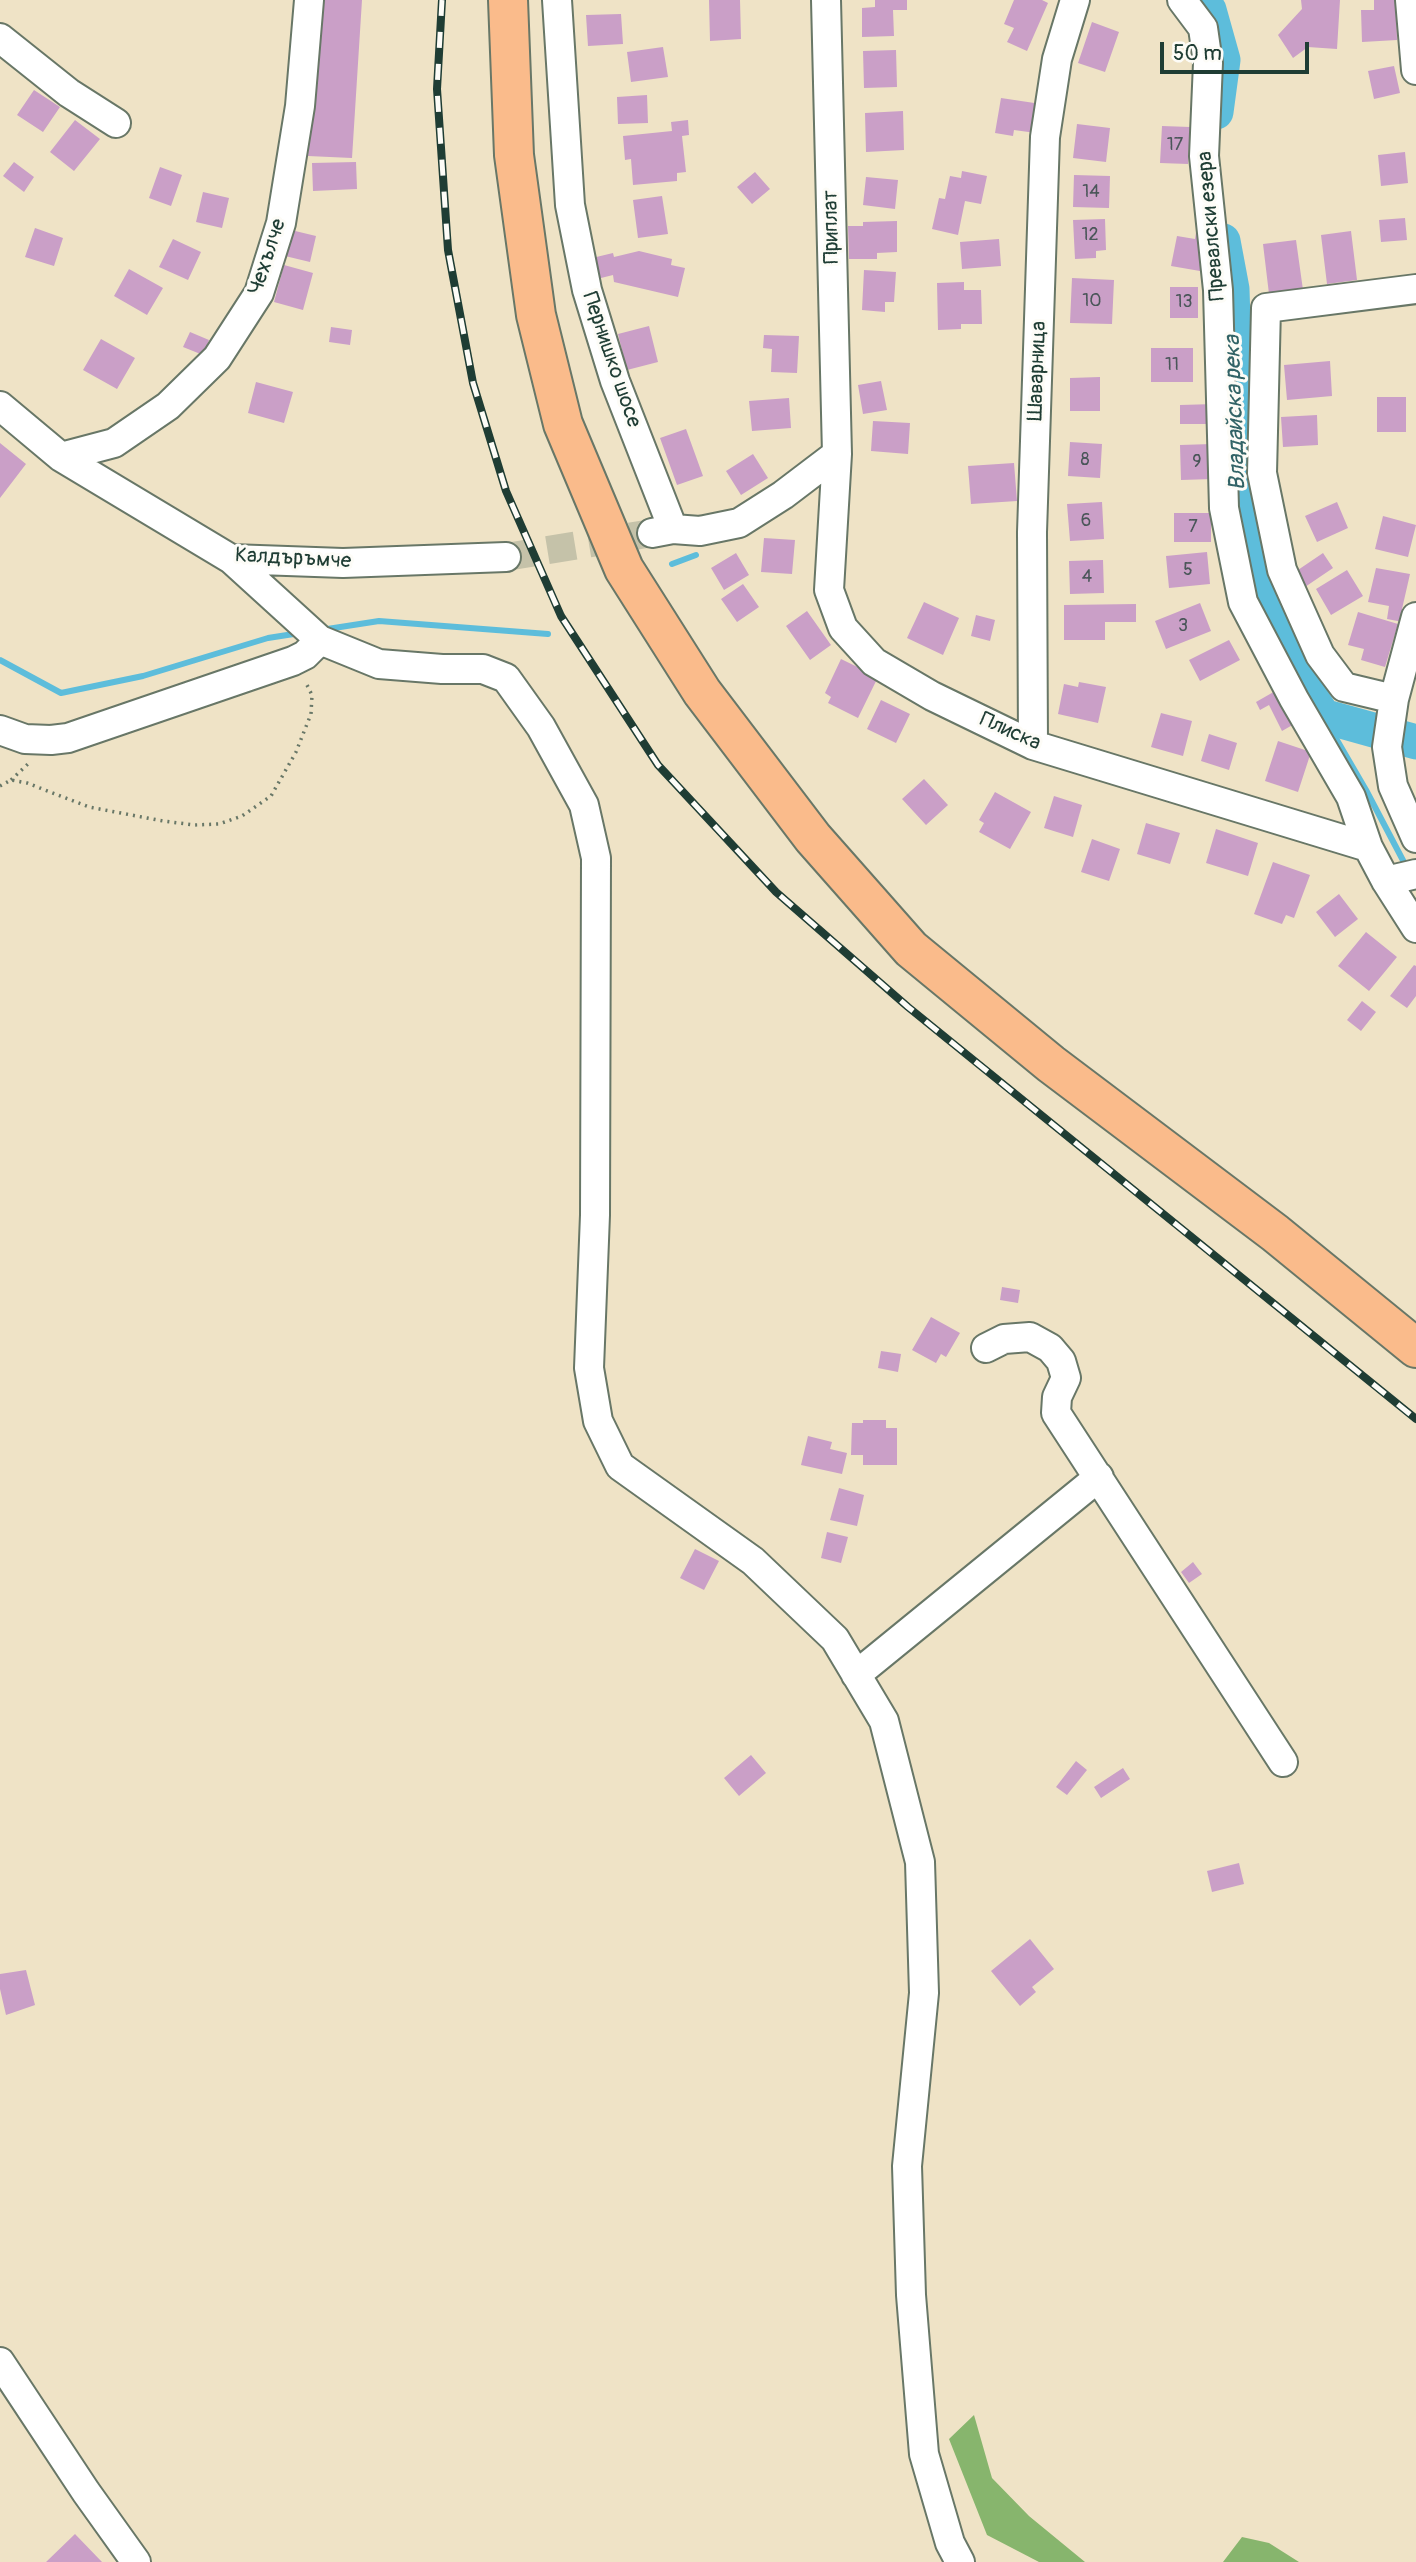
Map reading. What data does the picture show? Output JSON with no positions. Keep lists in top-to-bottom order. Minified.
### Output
{"streets":{"street":["Превалски езера","Приплат","Чехълче","Пернишко шосе","Шаварница","Калдъръмче","Плиска"]},"crossings":[["Превалски езера","Плиска"],["Приплат","Пернишко шосе"],["Приплат","Плиска"],["Чехълче","Калдъръмче"],["Пернишко шосе","Плиска"],["Шаварница","Плиска"]],"water":["Владайска река"],"house_numbers":["17","14","12","10","13","11","8","9","6","7","5","4","3"],"scale_bar":"50 m"}
